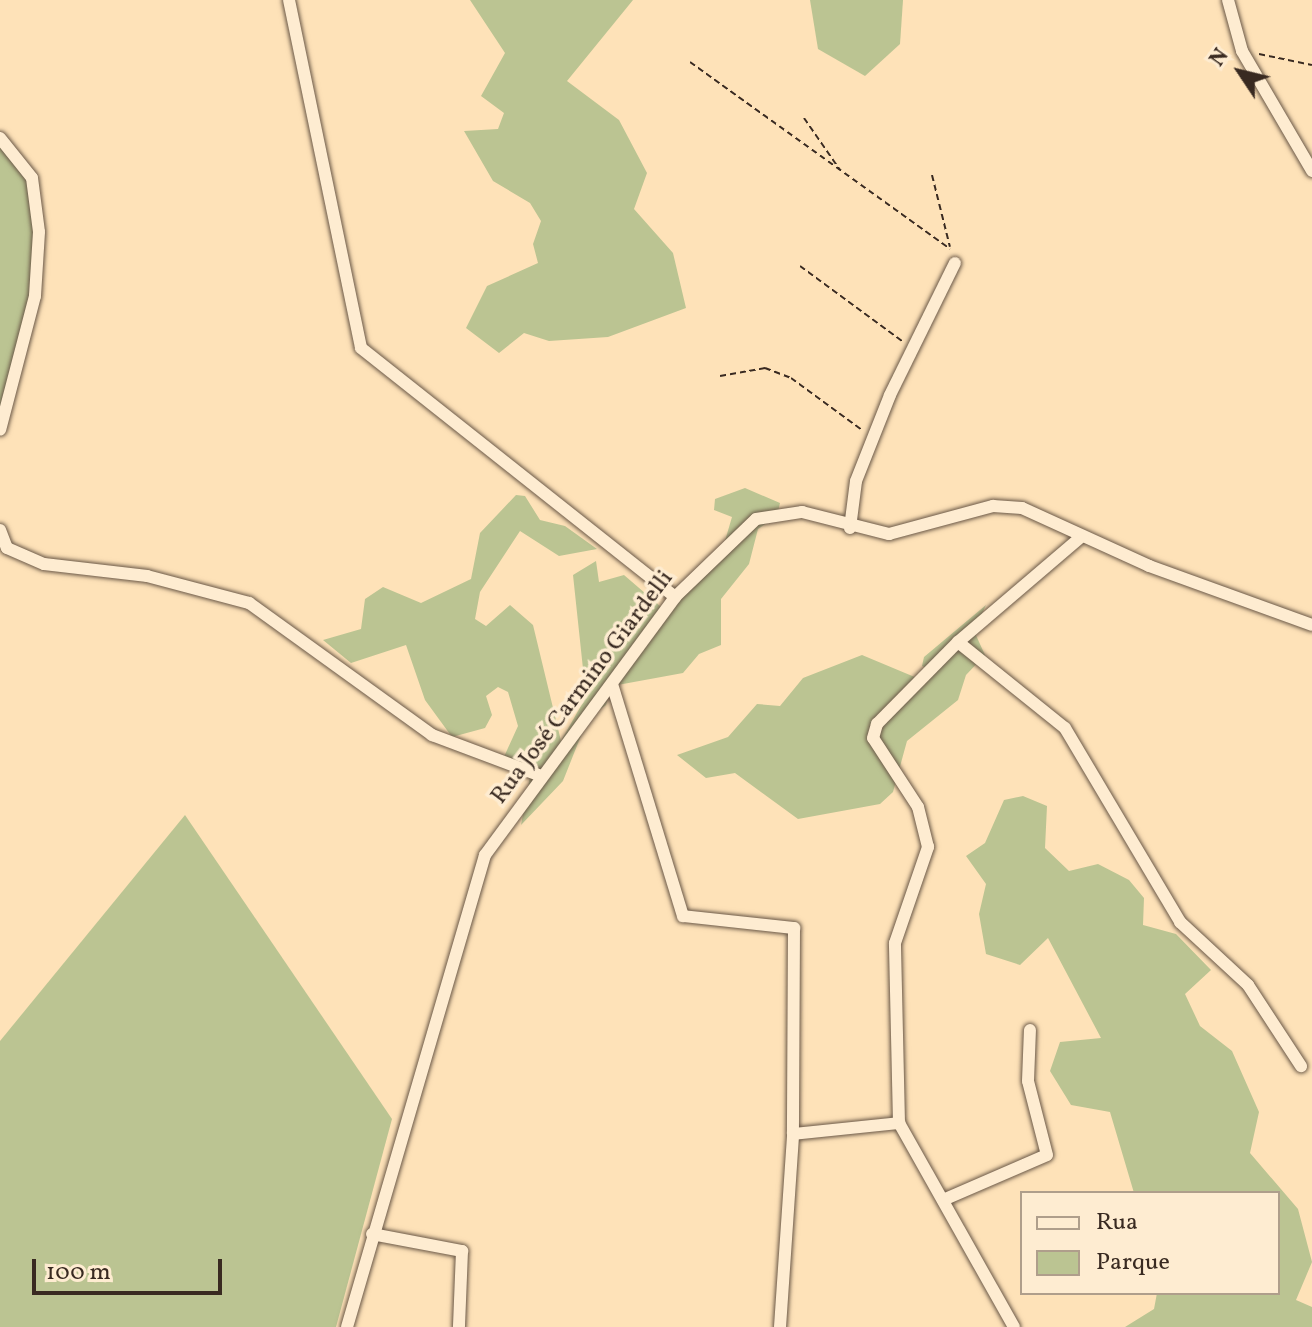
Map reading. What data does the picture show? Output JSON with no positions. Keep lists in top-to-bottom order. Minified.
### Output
{"streets":{"street":["Rua José Carmino Giardelli"]},"legend":["Rua","Parque"],"scale_bar":"100 m","north":"top left"}
